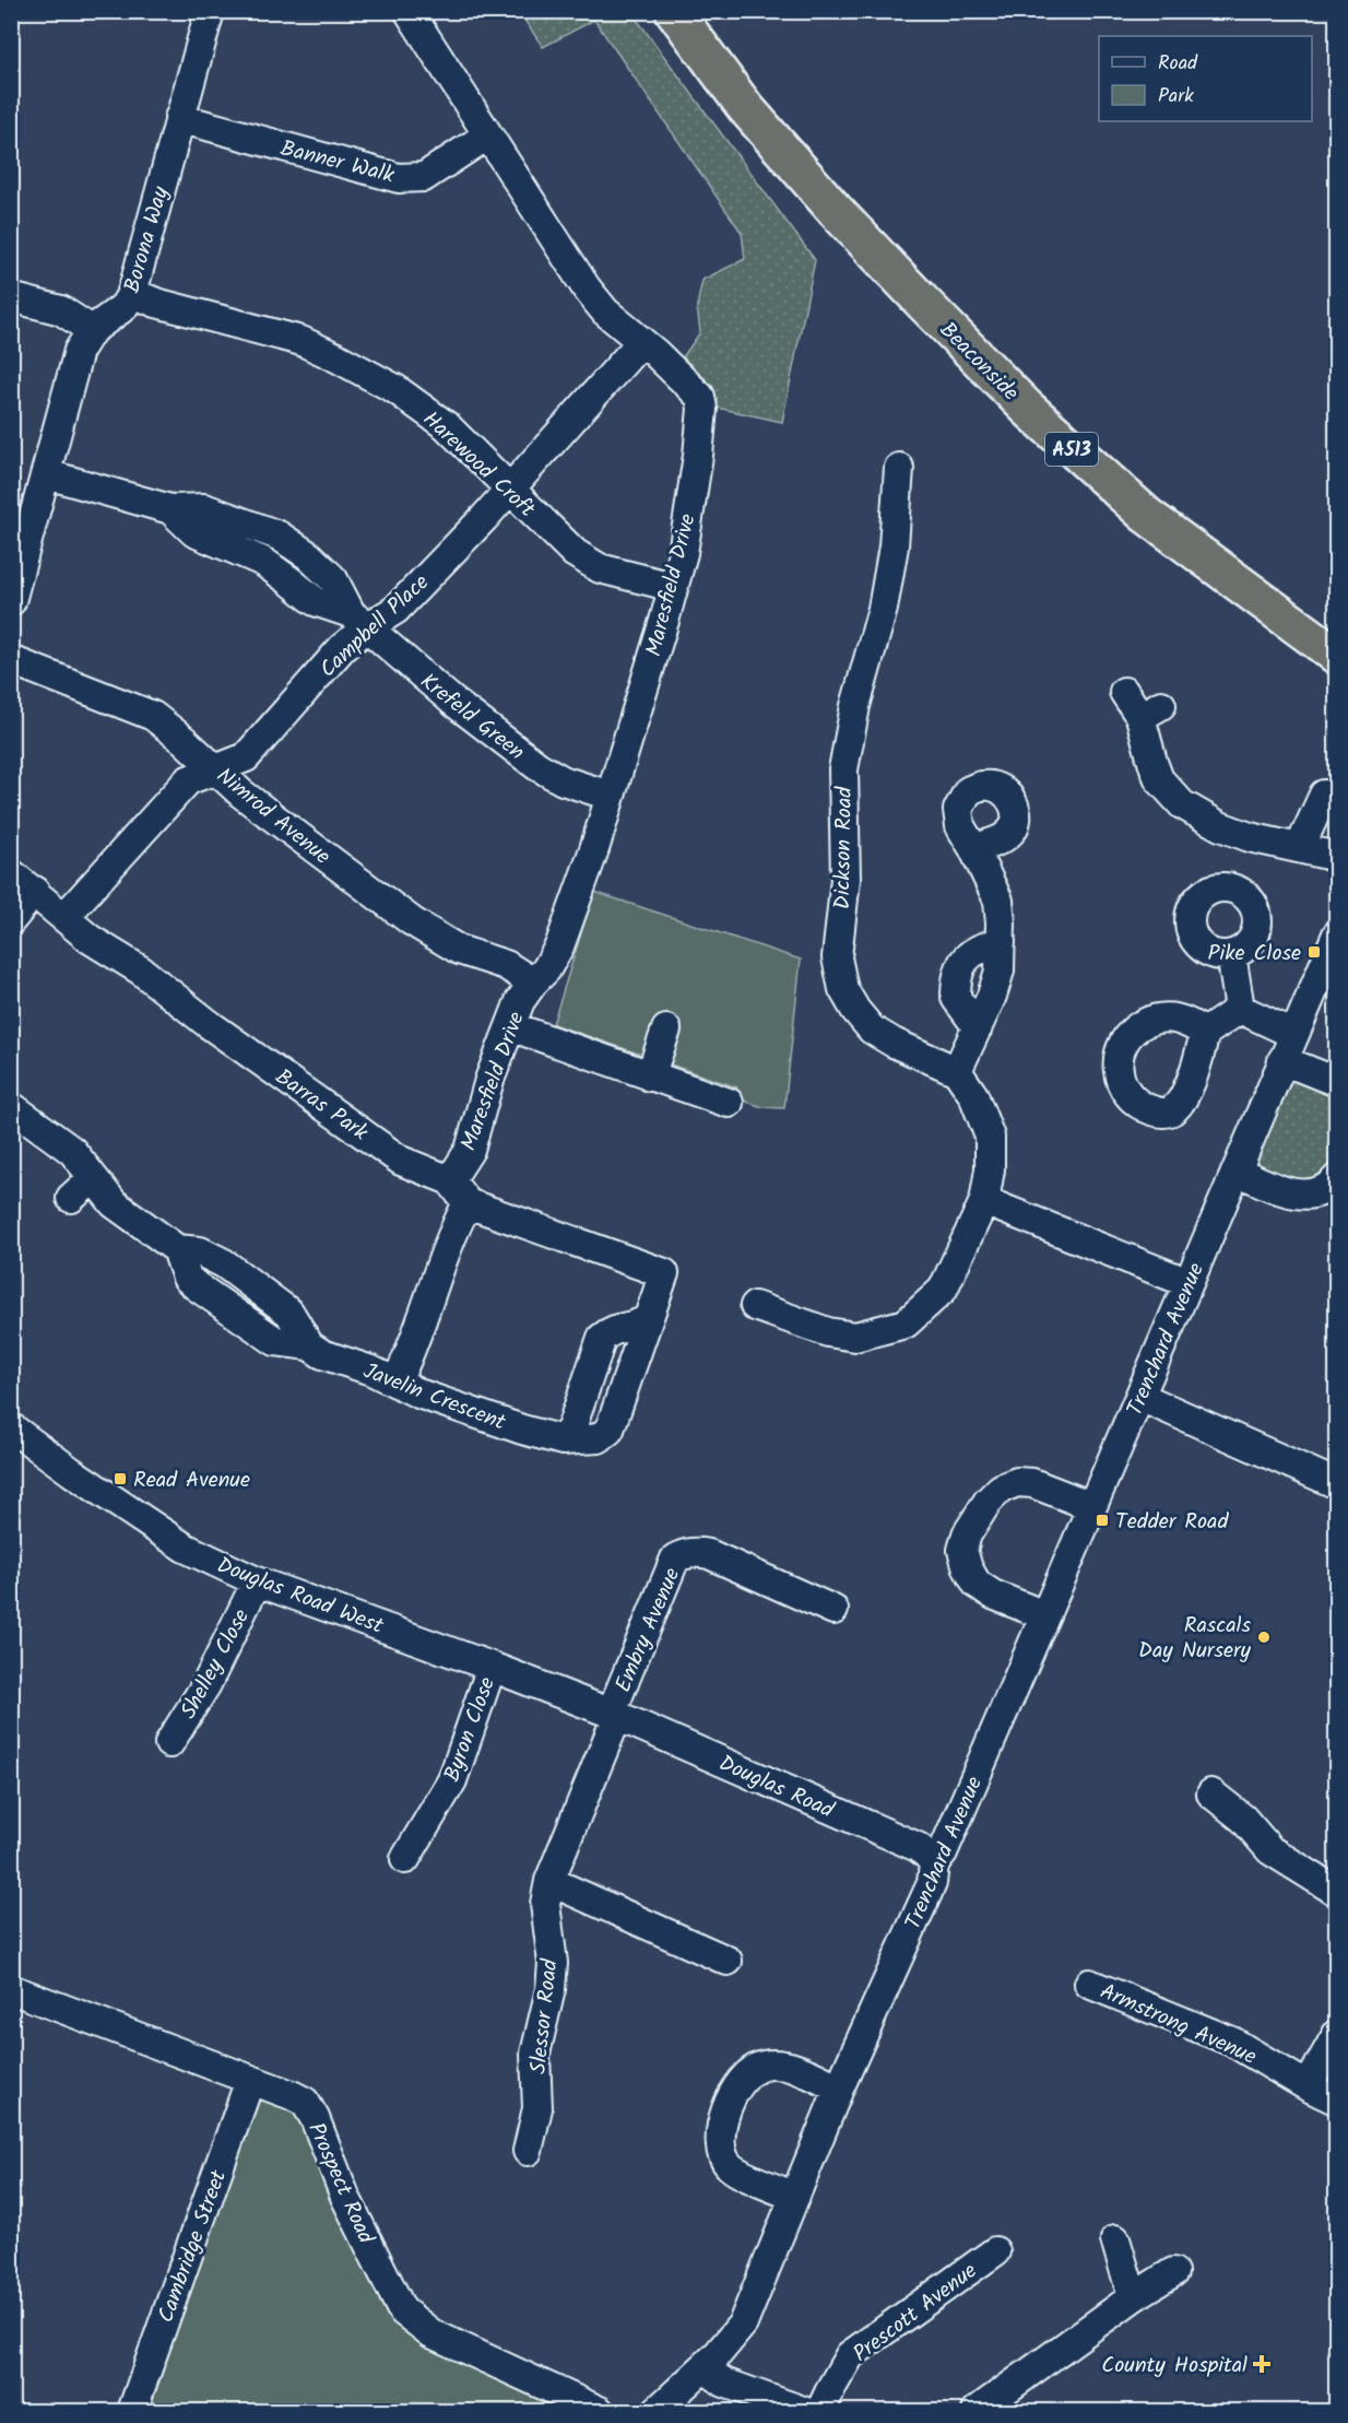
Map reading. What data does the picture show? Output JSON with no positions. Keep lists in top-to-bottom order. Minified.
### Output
{"streets":{"highway":["Beaconside","A513"],"street":["Banner Walk","Borona Way","Harewood Croft","Maresfield Drive","Campbell Place","Krefeld Green","Nimrod Avenue","Dickson Road","Barras Park","Trenchard Avenue","Javelin Crescent","Douglas Road West","Embry Avenue","Shelley Close","Byron Close","Douglas Road","Slessor Road","Armstrong Avenue","Prospect Road","Cambridge Street","Prescott Avenue"]},"crossings":[["Banner Walk","Borona Way"],["Banner Walk","Maresfield Drive"],["Borona Way","Harewood Croft"],["Borona Way","Krefeld Green"],["Harewood Croft","Maresfield Drive"],["Harewood Croft","Campbell Place"],["Maresfield Drive","Campbell Place"],["Maresfield Drive","Krefeld Green"],["Maresfield Drive","Nimrod Avenue"],["Maresfield Drive","Barras Park"],["Campbell Place","Krefeld Green"],["Campbell Place","Nimrod Avenue"],["Campbell Place","Barras Park"],["Trenchard Avenue","Douglas Road"],["Douglas Road West","Embry Avenue"],["Douglas Road West","Shelley Close"],["Douglas Road West","Byron Close"],["Douglas Road West","Douglas Road"],["Douglas Road West","Slessor Road"],["Embry Avenue","Douglas Road"],["Embry Avenue","Slessor Road"],["Douglas Road","Slessor Road"],["Prospect Road","Cambridge Street"]],"places":{"transit":["Pike Close","Read Avenue","Tedder Road"],"other":["Rascals Day Nursery"],"health":["County Hospital"]},"legend":["Road","Park"]}
